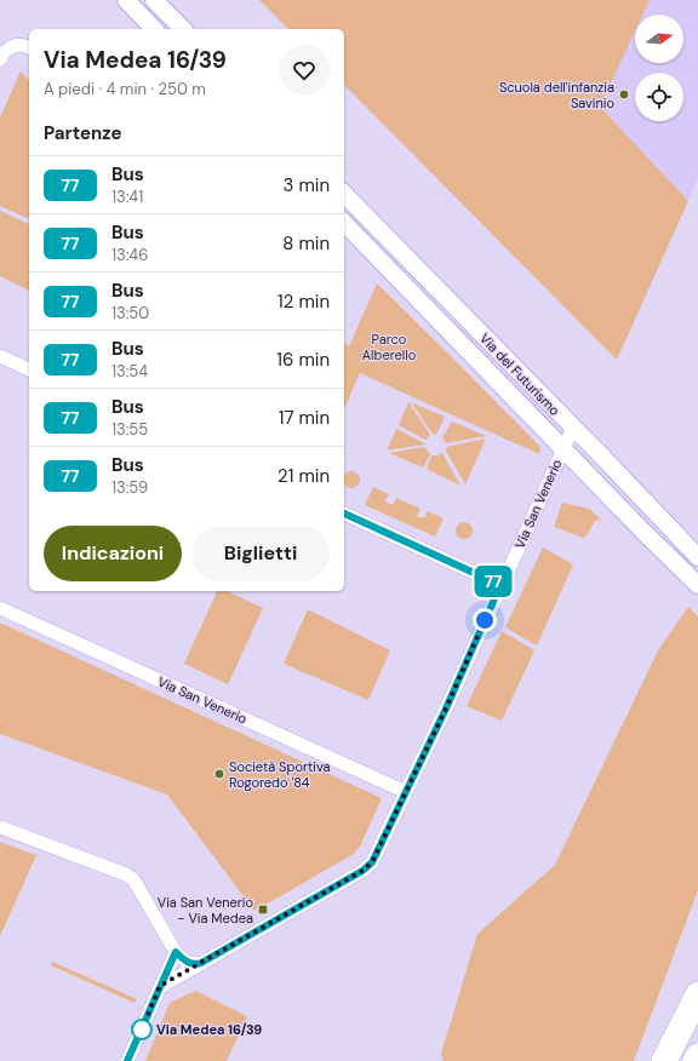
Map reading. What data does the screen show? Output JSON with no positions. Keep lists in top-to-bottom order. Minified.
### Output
{"streets":{"street":["Via del Futurismo","Via San Venerio"]},"crossings":[["Via del Futurismo","Via San Venerio"]],"parks":["Parco Alberello"],"places":{"other":["Scuola dell'infanzia Savinio","Società Sportiva Rogoredo '84","Via Medea 16/39"],"transit":["Via San Venerio - Via Medea"]},"lines":["bus line 77"],"north":"right","page":{"on_map":"77","heading":[["Via Medea 16/39","A piedi · 4 min · 250 m"],"Partenze"],"list":[{"mark":"77","name":"Bus","note":"13:41","value":"3 min"},{"mark":"77","name":"Bus","note":"13:46","value":"8 min"},{"mark":"77","name":"Bus","note":"13:50","value":"12 min"},{"mark":"77","name":"Bus","note":"13:54","value":"16 min"},{"mark":"77","name":"Bus","note":"13:55","value":"17 min"},{"mark":"77","name":"Bus","note":"13:59","value":"21 min"}],"buttons":["Indicazioni","Biglietti"]}}
